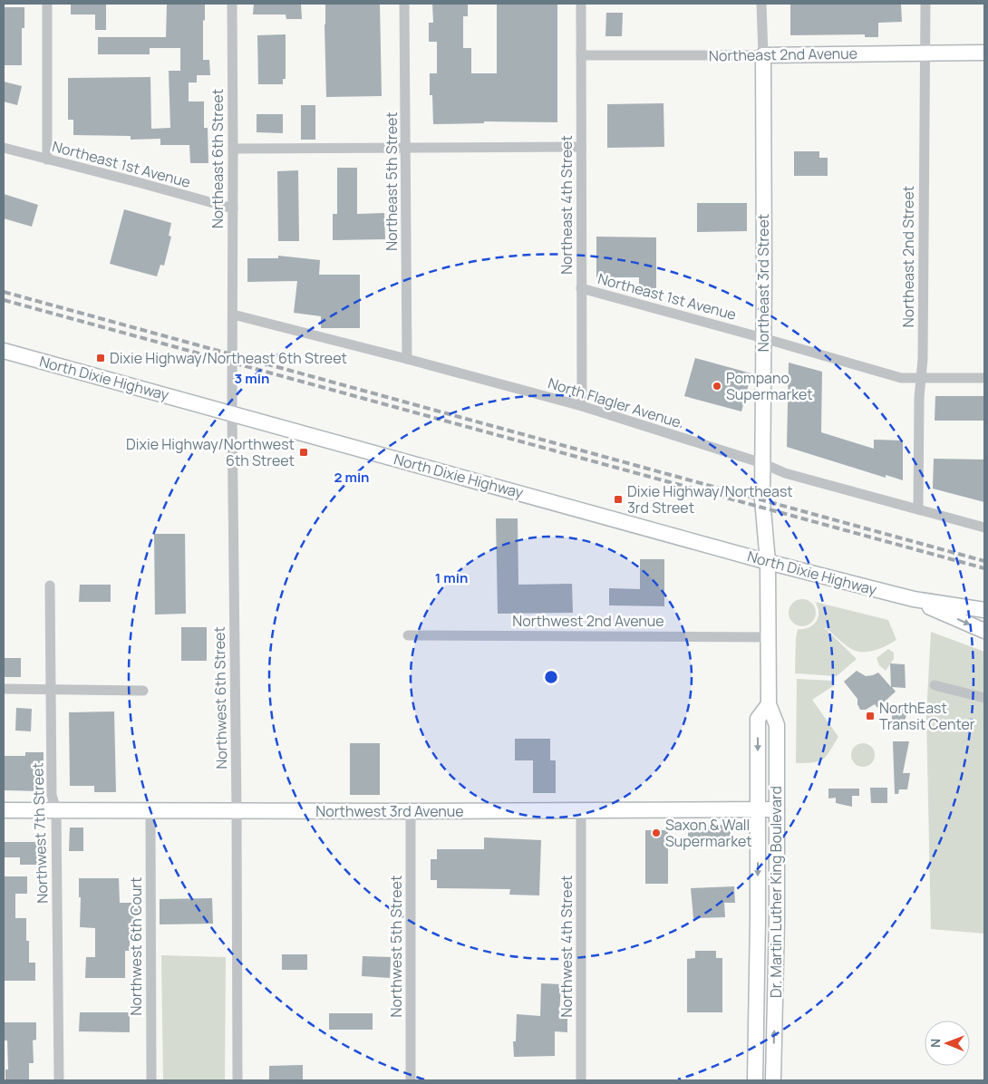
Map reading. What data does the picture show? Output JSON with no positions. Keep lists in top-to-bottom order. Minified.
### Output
{"streets":{"main road":["Northeast 2nd Avenue","Northeast 3rd Street","North Dixie Highway","Northwest 3rd Avenue","Dr. Martin Luther King Boulevard"],"street":["Northeast 6th Street","Northeast 1st Avenue","Northeast 5th Street","Northeast 4th Street","Northeast 2nd Street","North Flagler Avenue","Northwest 2nd Avenue","Northwest 6th Street","Northwest 7th Street","Northwest 6th Court","Northwest 5th Street","Northwest 4th Street"]},"crossings":[["Northeast 2nd Avenue","Northeast 4th Street"],["Northeast 2nd Avenue","Northeast 2nd Street"],["Northeast 2nd Avenue","Northeast 3rd Street"],["Northeast 6th Street","Northeast 1st Avenue"],["Northeast 6th Street","North Flagler Avenue"],["Northeast 6th Street","Northwest 6th Street"],["Northeast 1st Avenue","Northeast 4th Street"],["Northeast 1st Avenue","Northeast 2nd Street"],["Northeast 1st Avenue","Northeast 3rd Street"],["Northeast 5th Street","North Flagler Avenue"],["Northeast 4th Street","North Flagler Avenue"],["Northeast 2nd Street","North Flagler Avenue"],["Northeast 3rd Street","North Dixie Highway"],["Northeast 3rd Street","North Flagler Avenue"],["Northeast 3rd Street","Dr. Martin Luther King Boulevard"],["North Dixie Highway","Northwest 6th Street"],["North Dixie Highway","Dr. Martin Luther King Boulevard"],["North Flagler Avenue","Northwest 6th Street"],["Northwest 2nd Avenue","Dr. Martin Luther King Boulevard"],["Northwest 6th Street","Northwest 3rd Avenue"],["Northwest 3rd Avenue","Northwest 7th Street"],["Northwest 3rd Avenue","Dr. Martin Luther King Boulevard"],["Northwest 3rd Avenue","Northwest 6th Court"],["Northwest 3rd Avenue","Northwest 5th Street"],["Northwest 3rd Avenue","Northwest 4th Street"]],"places":{"transit":["Dixie Highway/Northeast 6th Street","Dixie Highway/Northwest 6th Street","Dixie Highway/Northeast 3rd Street","NorthEast Transit Center"],"other":["Pompano Supermarket","Saxon & Wall Supermarket"]},"north":"left","rings":["3 min","2 min","1 min"]}
